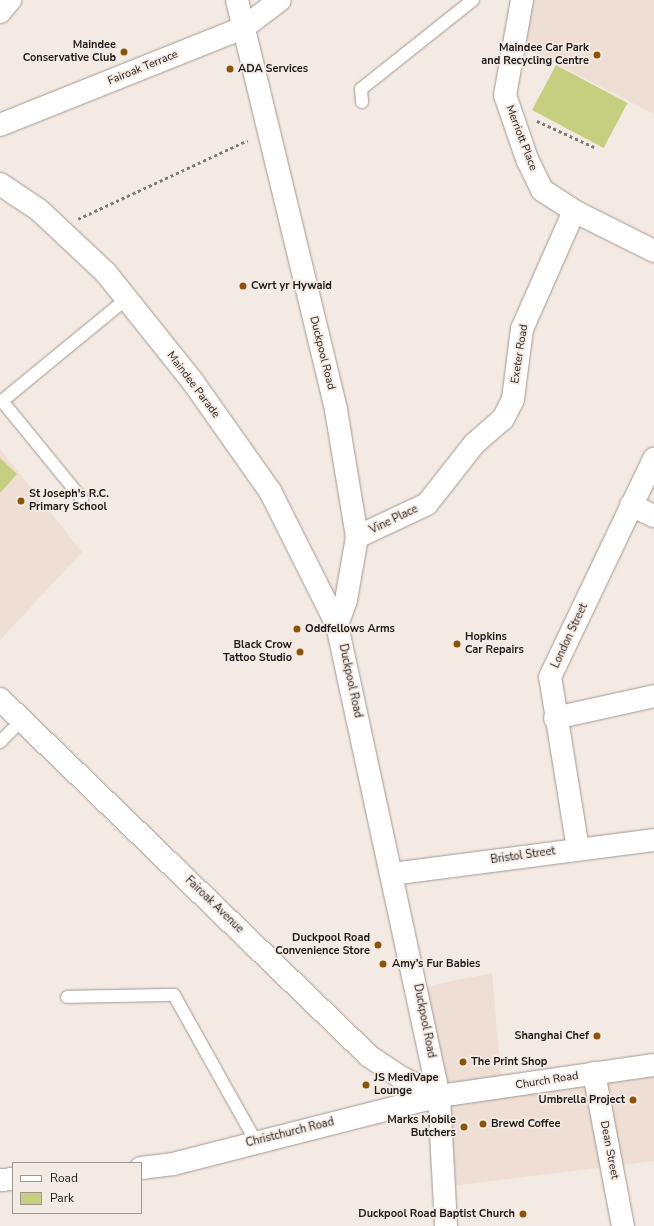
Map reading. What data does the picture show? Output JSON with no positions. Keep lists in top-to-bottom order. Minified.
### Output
{"streets":{"street":["Fairoak Terrace","Merriott Place","Duckpool Road","Exeter Road","Maindee Parade","Vine Place","London Street","Bristol Street","Fairoak Avenue","Church Road","Christchurch Road","Dean Street"]},"crossings":[["Fairoak Terrace","Duckpool Road"],["Merriott Place","Exeter Road"],["Duckpool Road","Maindee Parade"],["Duckpool Road","Vine Place"],["Duckpool Road","Bristol Street"],["Duckpool Road","Fairoak Avenue"],["Duckpool Road","Church Road"],["Duckpool Road","Christchurch Road"],["Exeter Road","Vine Place"],["London Street","Bristol Street"],["Fairoak Avenue","Church Road"],["Fairoak Avenue","Christchurch Road"],["Church Road","Christchurch Road"],["Church Road","Dean Street"]],"places":["Maindee Conservative Club","Maindee Car Park and Recycling Centre","ADA Services","Cwrt yr Hywaid","St Joseph's R.C. Primary School","Oddfellows Arms","Hopkins Car Repairs","Black Crow Tattoo Studio","Duckpool Road Convenience Store","Amy’s Fur Babies","Shanghai Chef","The Print Shop","JS MediVape Lounge","Umbrella Project","Brewd Coffee","Marks Mobile Butchers","Duckpool Road Baptist Church"],"legend":["Road","Park"]}
